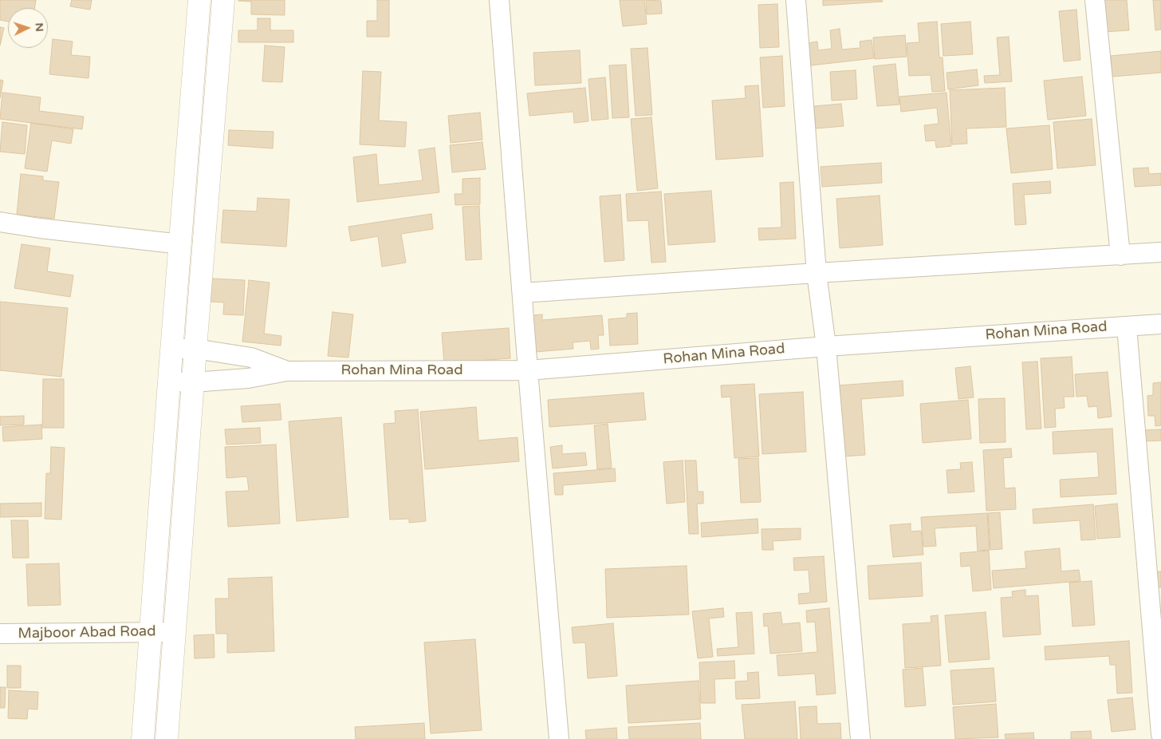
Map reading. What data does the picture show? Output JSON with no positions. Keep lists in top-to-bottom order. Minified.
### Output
{"streets":{"street":["Rohan Mina Road","Majboor Abad Road"]},"north":"right"}
